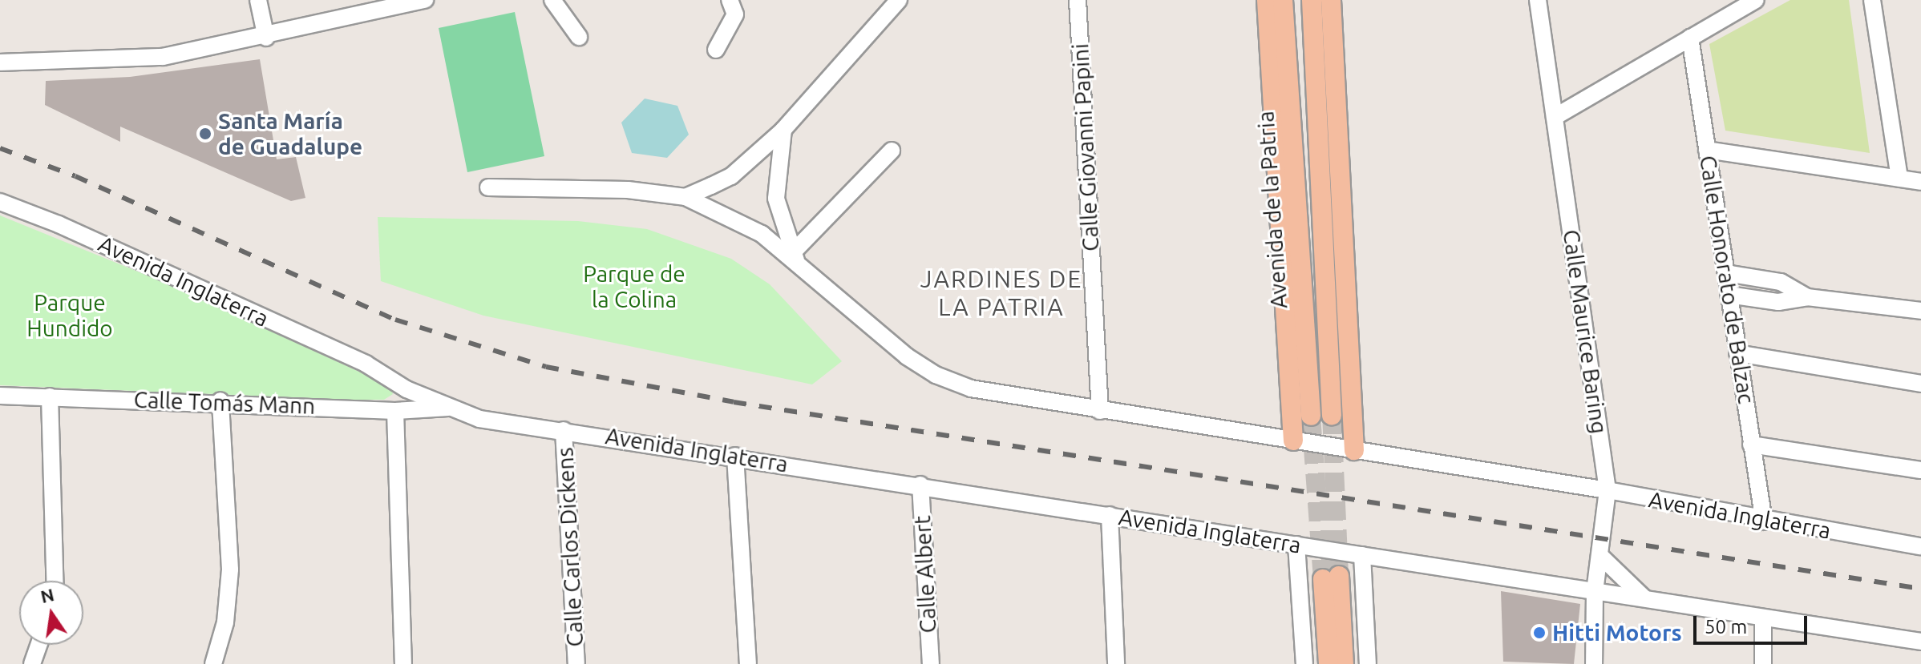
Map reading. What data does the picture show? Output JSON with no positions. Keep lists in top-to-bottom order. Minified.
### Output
{"streets":{"main road":["Avenida de la Patria"],"street":["Calle Giovanni Papini","Calle Honorato de Balzac","Avenida Inglaterra","Calle Maurice Baring","Calle Tomás Mann","Calle Carlos Dickens","Calle Albert"]},"crossings":[["Calle Giovanni Papini","Avenida Inglaterra"],["Calle Honorato de Balzac","Avenida Inglaterra"],["Avenida Inglaterra","Calle Maurice Baring"],["Avenida Inglaterra","Calle Tomás Mann"],["Avenida Inglaterra","Calle Carlos Dickens"],["Avenida Inglaterra","Calle Albert"]],"districts":["JARDINES DE LA PATRIA"],"parks":["Parque de la Colina","Parque Hundido"],"places":["Santa María de Guadalupe","Hitti Motors"],"scale_bar":"50 m","north":"top"}
